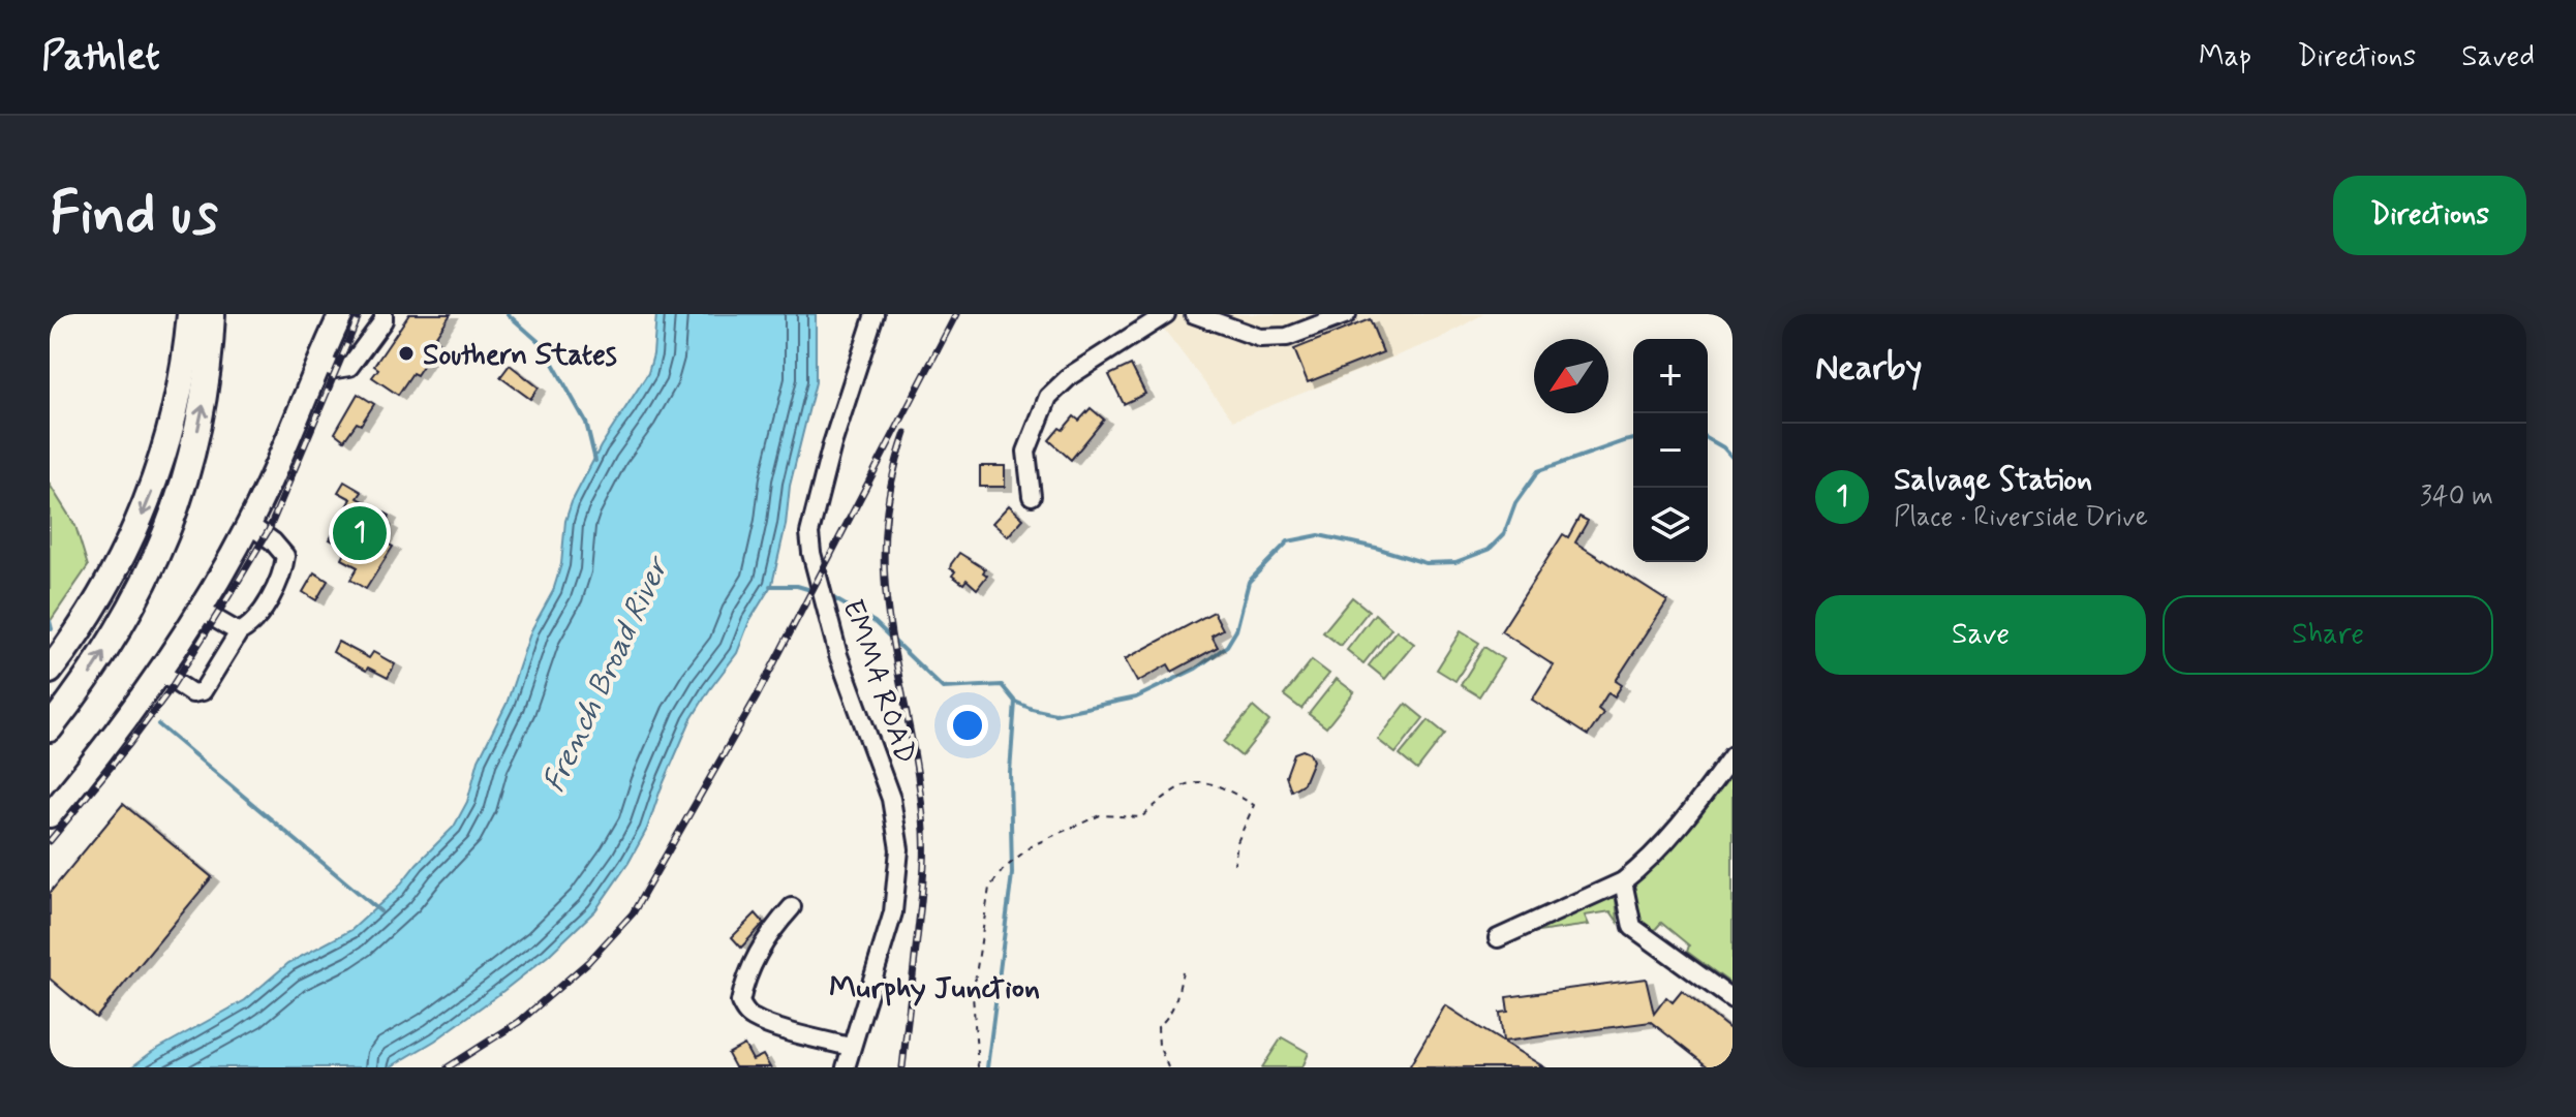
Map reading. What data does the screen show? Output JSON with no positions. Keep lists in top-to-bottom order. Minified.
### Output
{"streets":{"street":["EMMA ROAD"]},"districts":["Murphy Junction"],"water":["French Broad River"],"places":["Southern States"],"north":"bottom left","page":{"header":"Pathlet","nav":["Map","Directions","Saved"],"buttons":["Directions",["Save","Share"]],"title":"Find us","heading":"Nearby","map_buttons":["+","−"],"list":[{"mark":"1","name":"Salvage Station","note":"Place · Riverside Drive","value":"340 m"}],"pins":"1"}}
